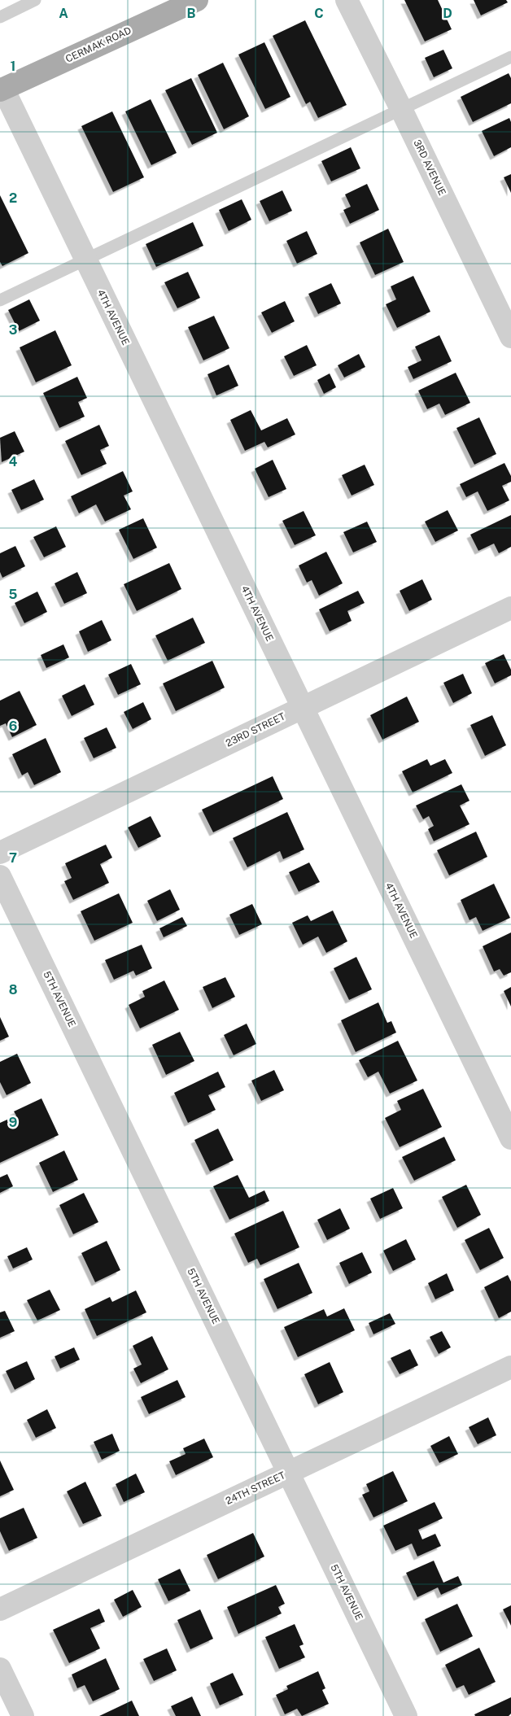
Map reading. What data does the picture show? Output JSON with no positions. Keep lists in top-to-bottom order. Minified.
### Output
{"streets":{"main road":["CERMAK ROAD"],"street":["3RD AVENUE","4TH AVENUE","23RD STREET","5TH AVENUE","24TH STREET"]},"crossings":[["CERMAK ROAD","4TH AVENUE"],["4TH AVENUE","23RD STREET"],["5TH AVENUE","24TH STREET"]],"grid":{"columns":["A","B","C","D"],"rows":["1","2","3","4","5","6","7","8","9"]}}
